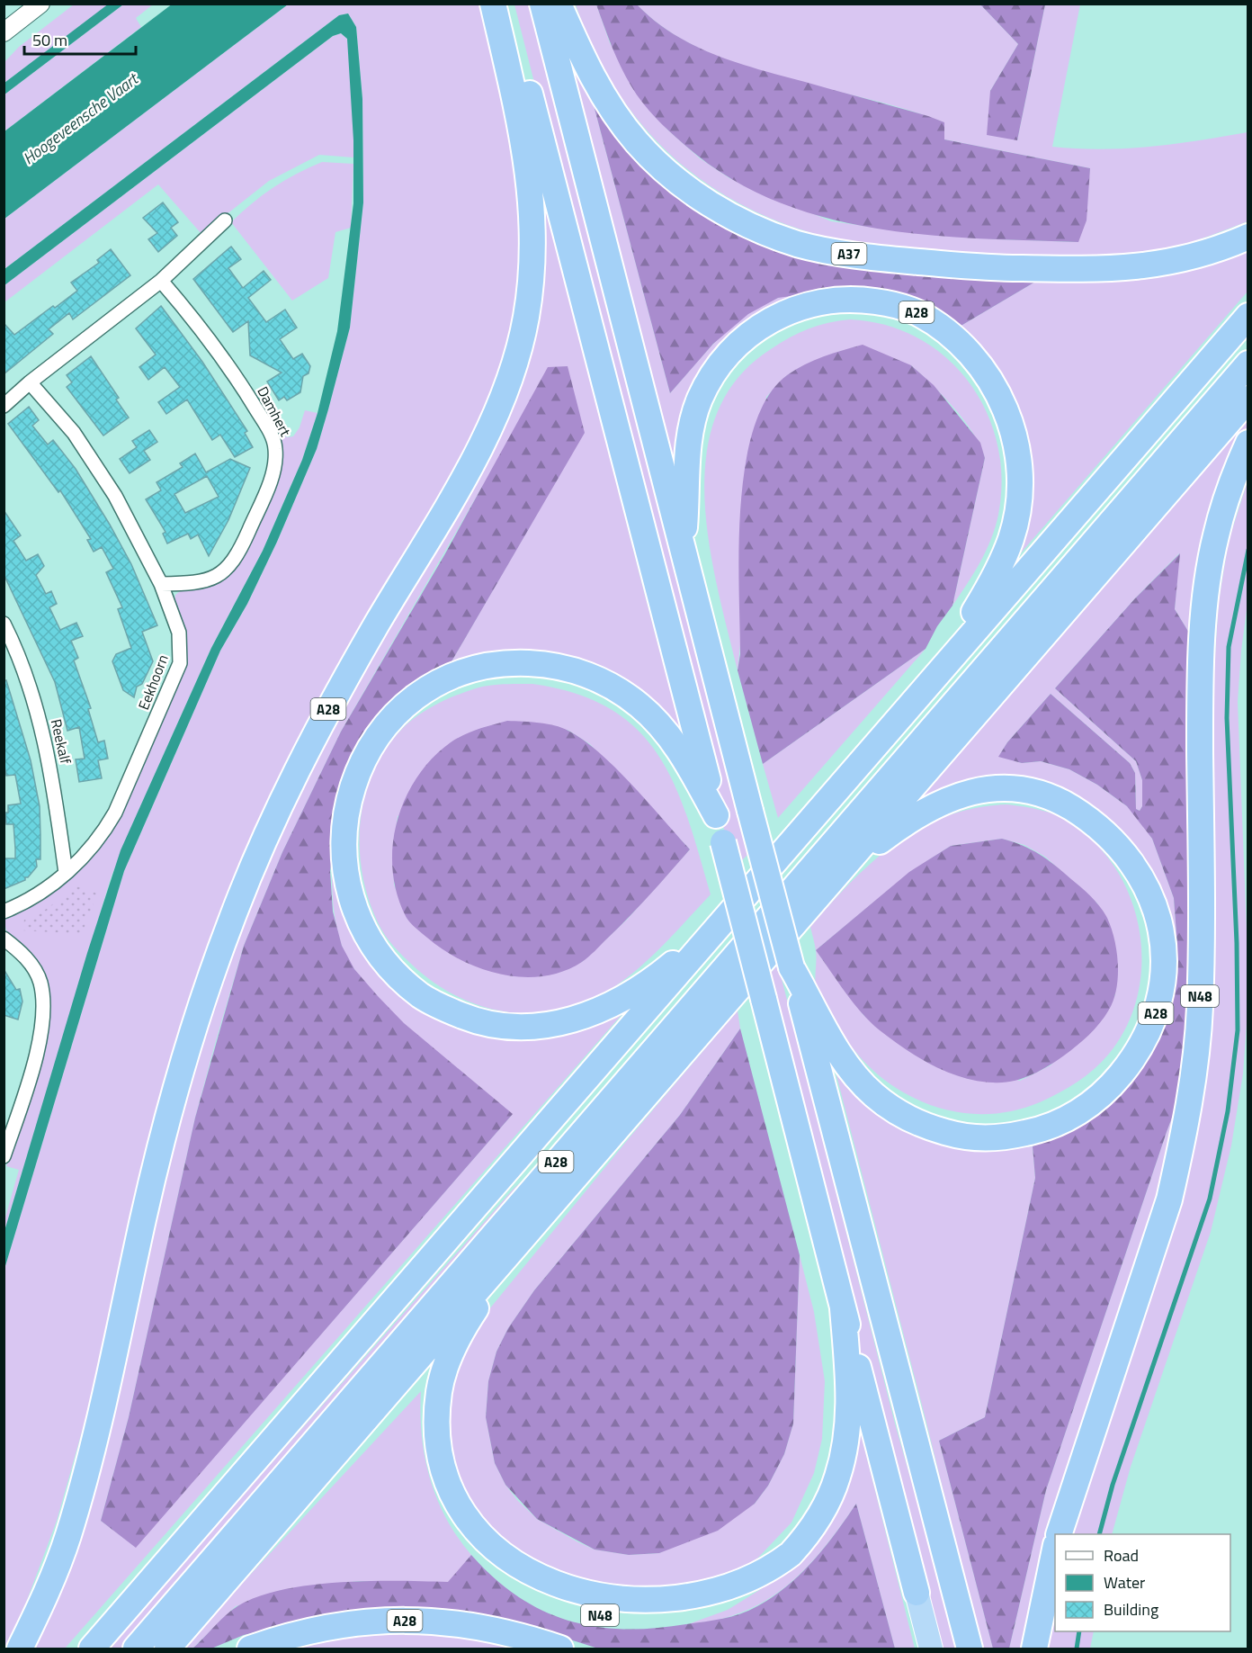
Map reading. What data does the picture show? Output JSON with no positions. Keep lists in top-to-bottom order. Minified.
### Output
{"streets":{"highway":["A37","A28","N48"],"street":["Damhert","Eekhoorn","Reekalf"]},"crossings":[["A28","N48"],["Damhert","Eekhoorn"],["Eekhoorn","Reekalf"]],"water":["Hoogeveensche Vaart"],"legend":["Road","Water","Building"],"scale_bar":"50 m"}
